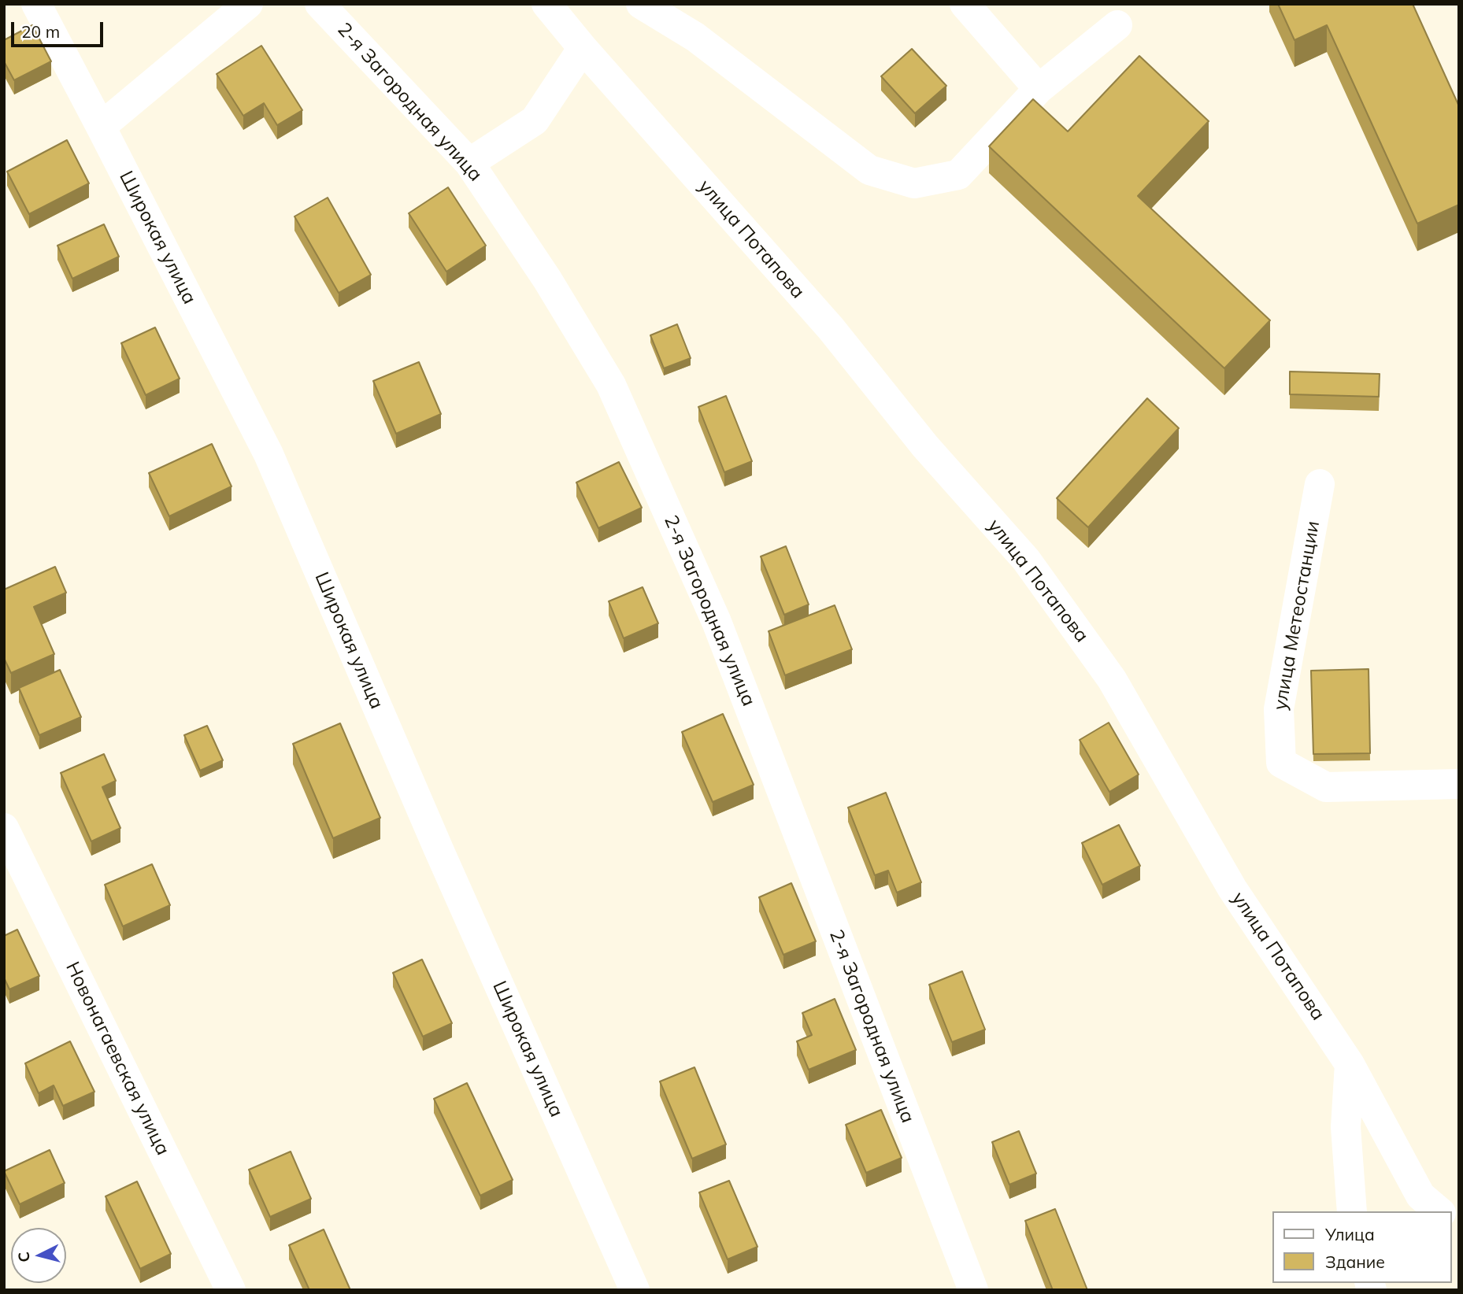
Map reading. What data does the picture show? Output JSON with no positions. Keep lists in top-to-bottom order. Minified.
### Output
{"streets":{"street":["2-я Загородная улица","Широкая улица","улица Потапова","улица Метеостанции","Новонагаевская улица"]},"legend":["Улица","Здание"],"scale_bar":"20 m","north":"left"}
